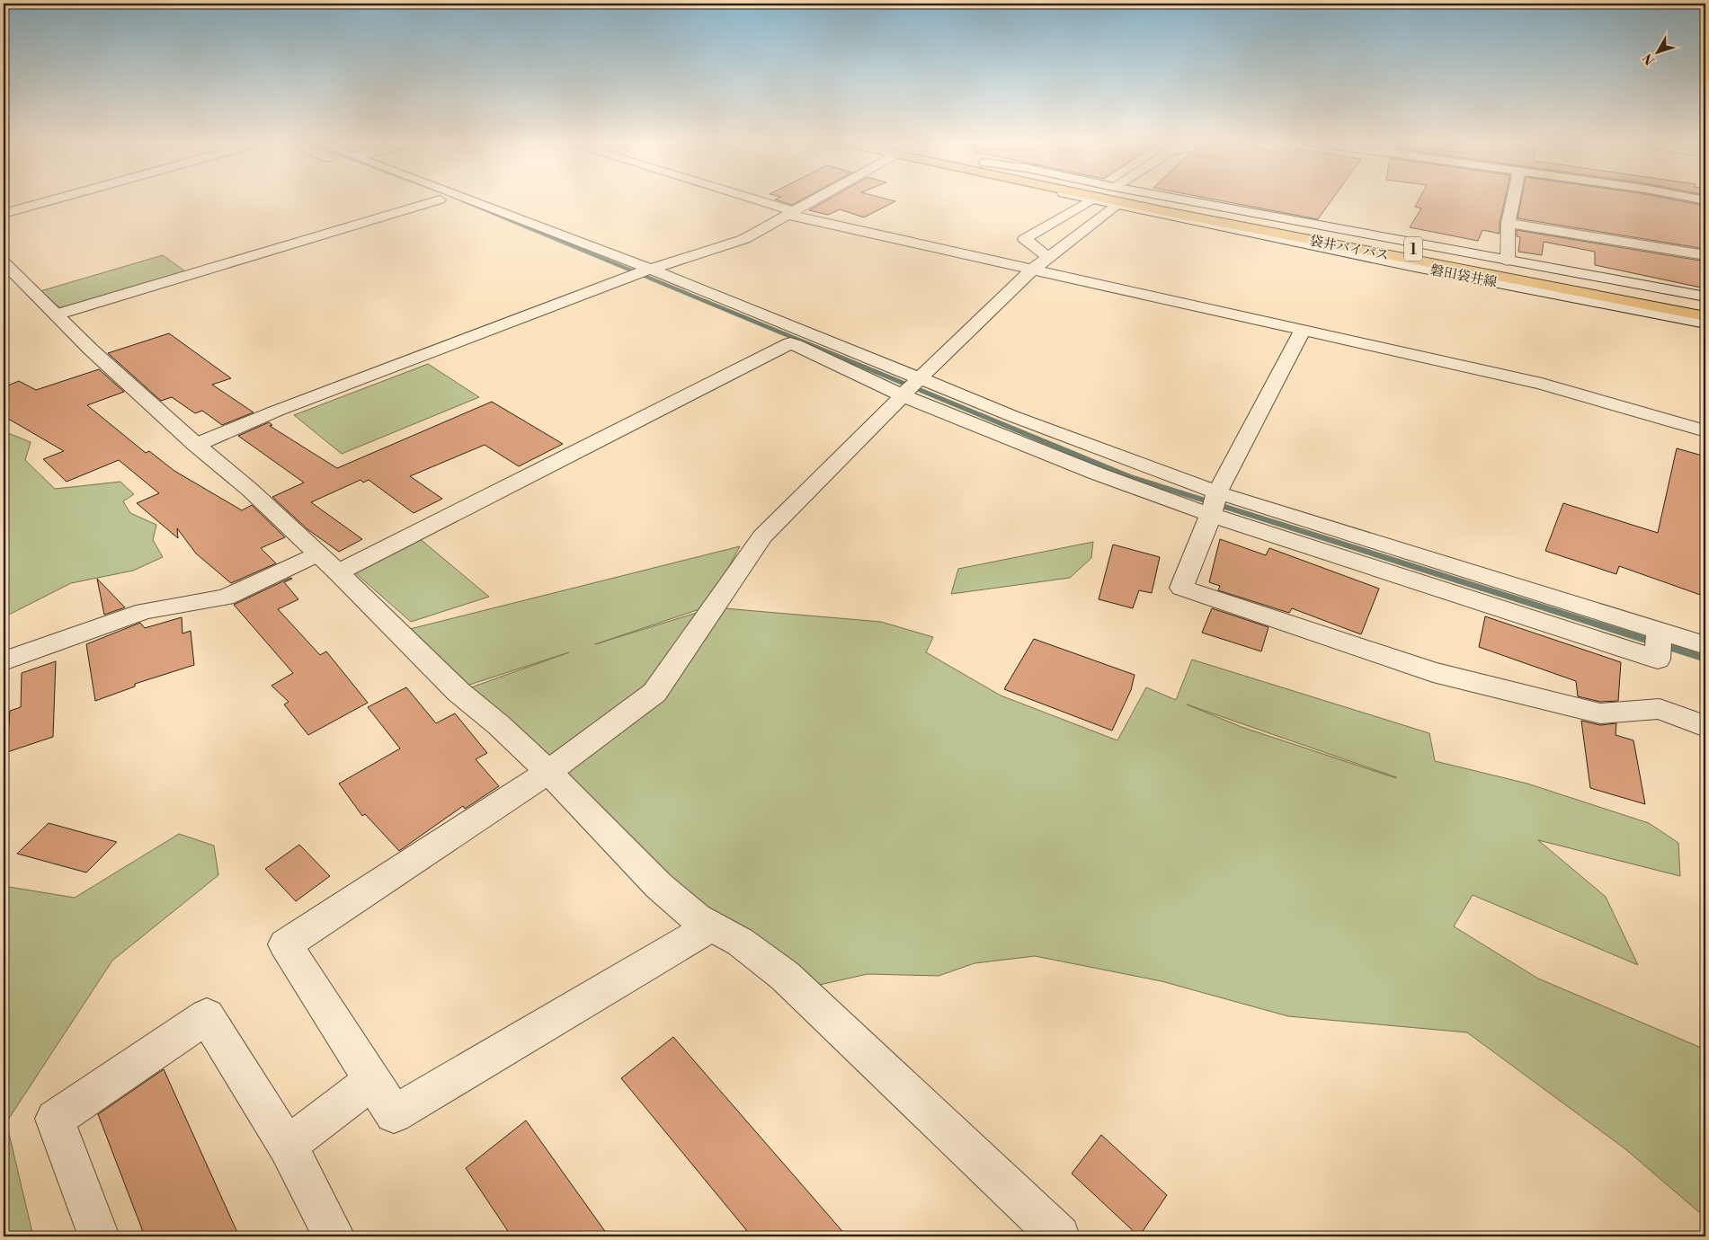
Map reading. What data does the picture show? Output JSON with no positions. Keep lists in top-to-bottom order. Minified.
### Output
{"streets":{"highway":["袋井バイパス","1"],"street":["磐田袋井線"]},"north":"bottom left"}
